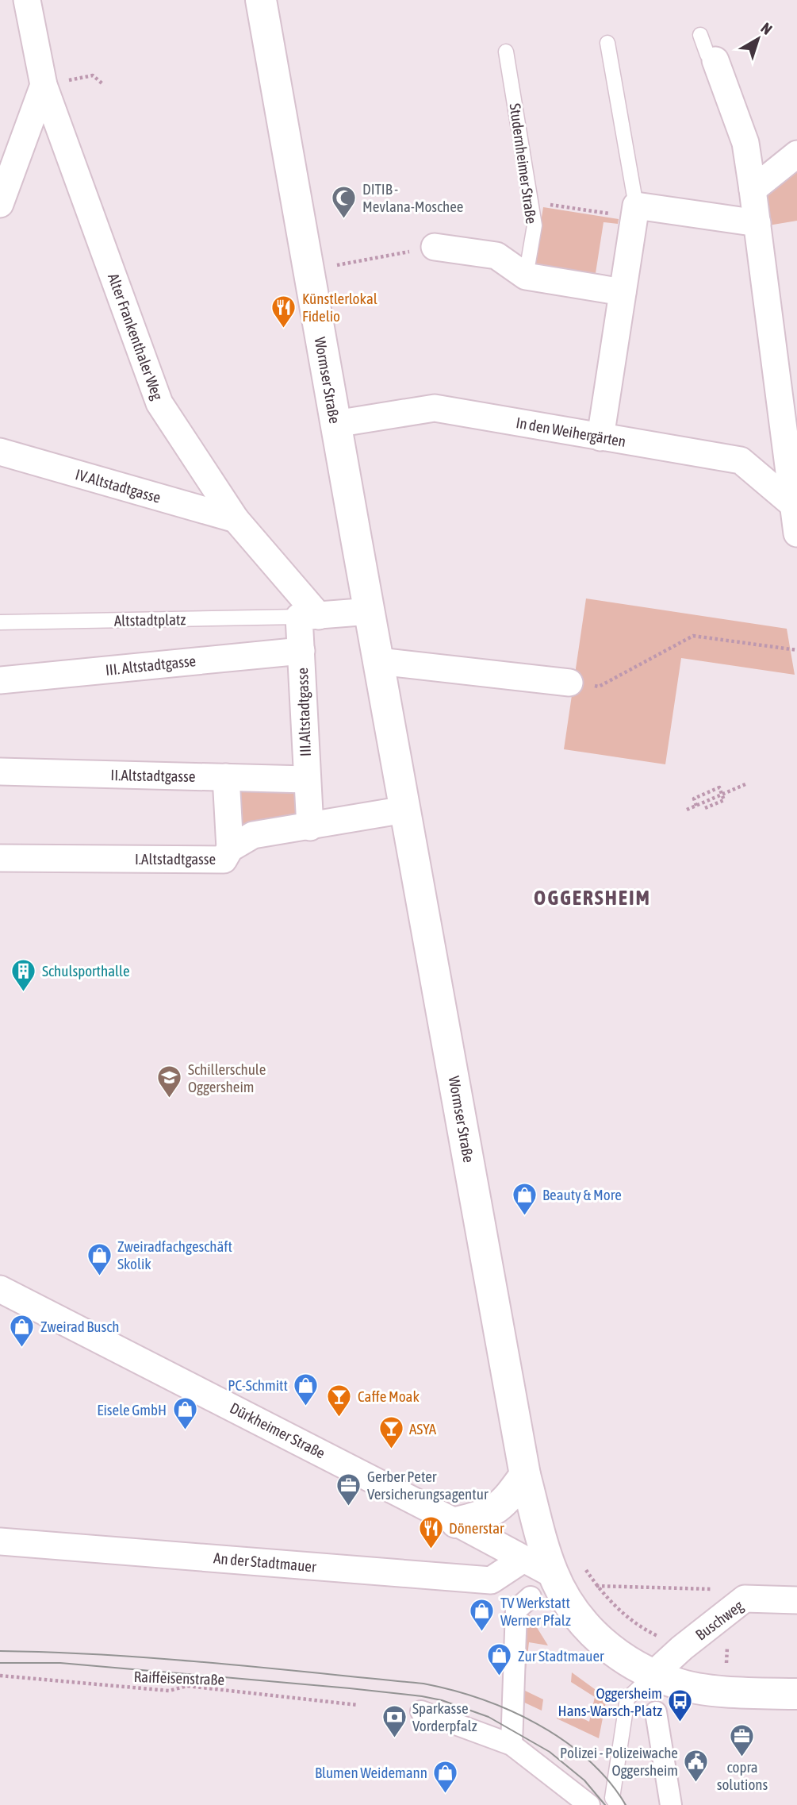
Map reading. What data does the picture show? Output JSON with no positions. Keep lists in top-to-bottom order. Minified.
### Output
{"streets":{"street":["Alter Frankenthaler Weg","Wormser Straße","In den Weihergärten","IV.Altstadtgasse","III. Altstadtgasse","III.Altstadtgasse","II.Altstadtgasse","I.Altstadtgasse","Dürkheimer Straße","An der Stadtmauer","Buschweg"],"lane":["Studernheimer Straße","Altstadtplatz"],"path":["Raiffeisenstraße"]},"crossings":[["Alter Frankenthaler Weg","IV.Altstadtgasse"],["Alter Frankenthaler Weg","Altstadtplatz"],["Alter Frankenthaler Weg","III.Altstadtgasse"],["Wormser Straße","In den Weihergärten"],["Wormser Straße","I.Altstadtgasse"],["Wormser Straße","Dürkheimer Straße"],["Altstadtplatz","III.Altstadtgasse"],["III. Altstadtgasse","III.Altstadtgasse"],["III.Altstadtgasse","II.Altstadtgasse"],["III.Altstadtgasse","I.Altstadtgasse"],["Dürkheimer Straße","An der Stadtmauer"]],"districts":["OGGERSHEIM"],"places":{"mosque":["DITIB - Mevlana-Moschee"],"restaurant":["Künstlerlokal Fidelio","Dönerstar"],"building":["Schulsporthalle"],"school or university":["Schillerschule Oggersheim"],"shop":["Beauty & More","Zweiradfachgeschäft Skolik","Zweirad Busch","PC-Schmitt","Eisele GmbH","TV Werkstatt Werner Pfalz","Zur Stadtmauer","Blumen Weidemann"],"bar":["Caffe Moak","ASYA"],"office":["Gerber Peter Versicherungsagentur","copra solutions"],"bus stop":["Oggersheim Hans-Warsch-Platz"],"bank":["Sparkasse Vorderpfalz"],"public building":["Polizei - Polizeiwache Oggersheim"]},"north":"top right"}
